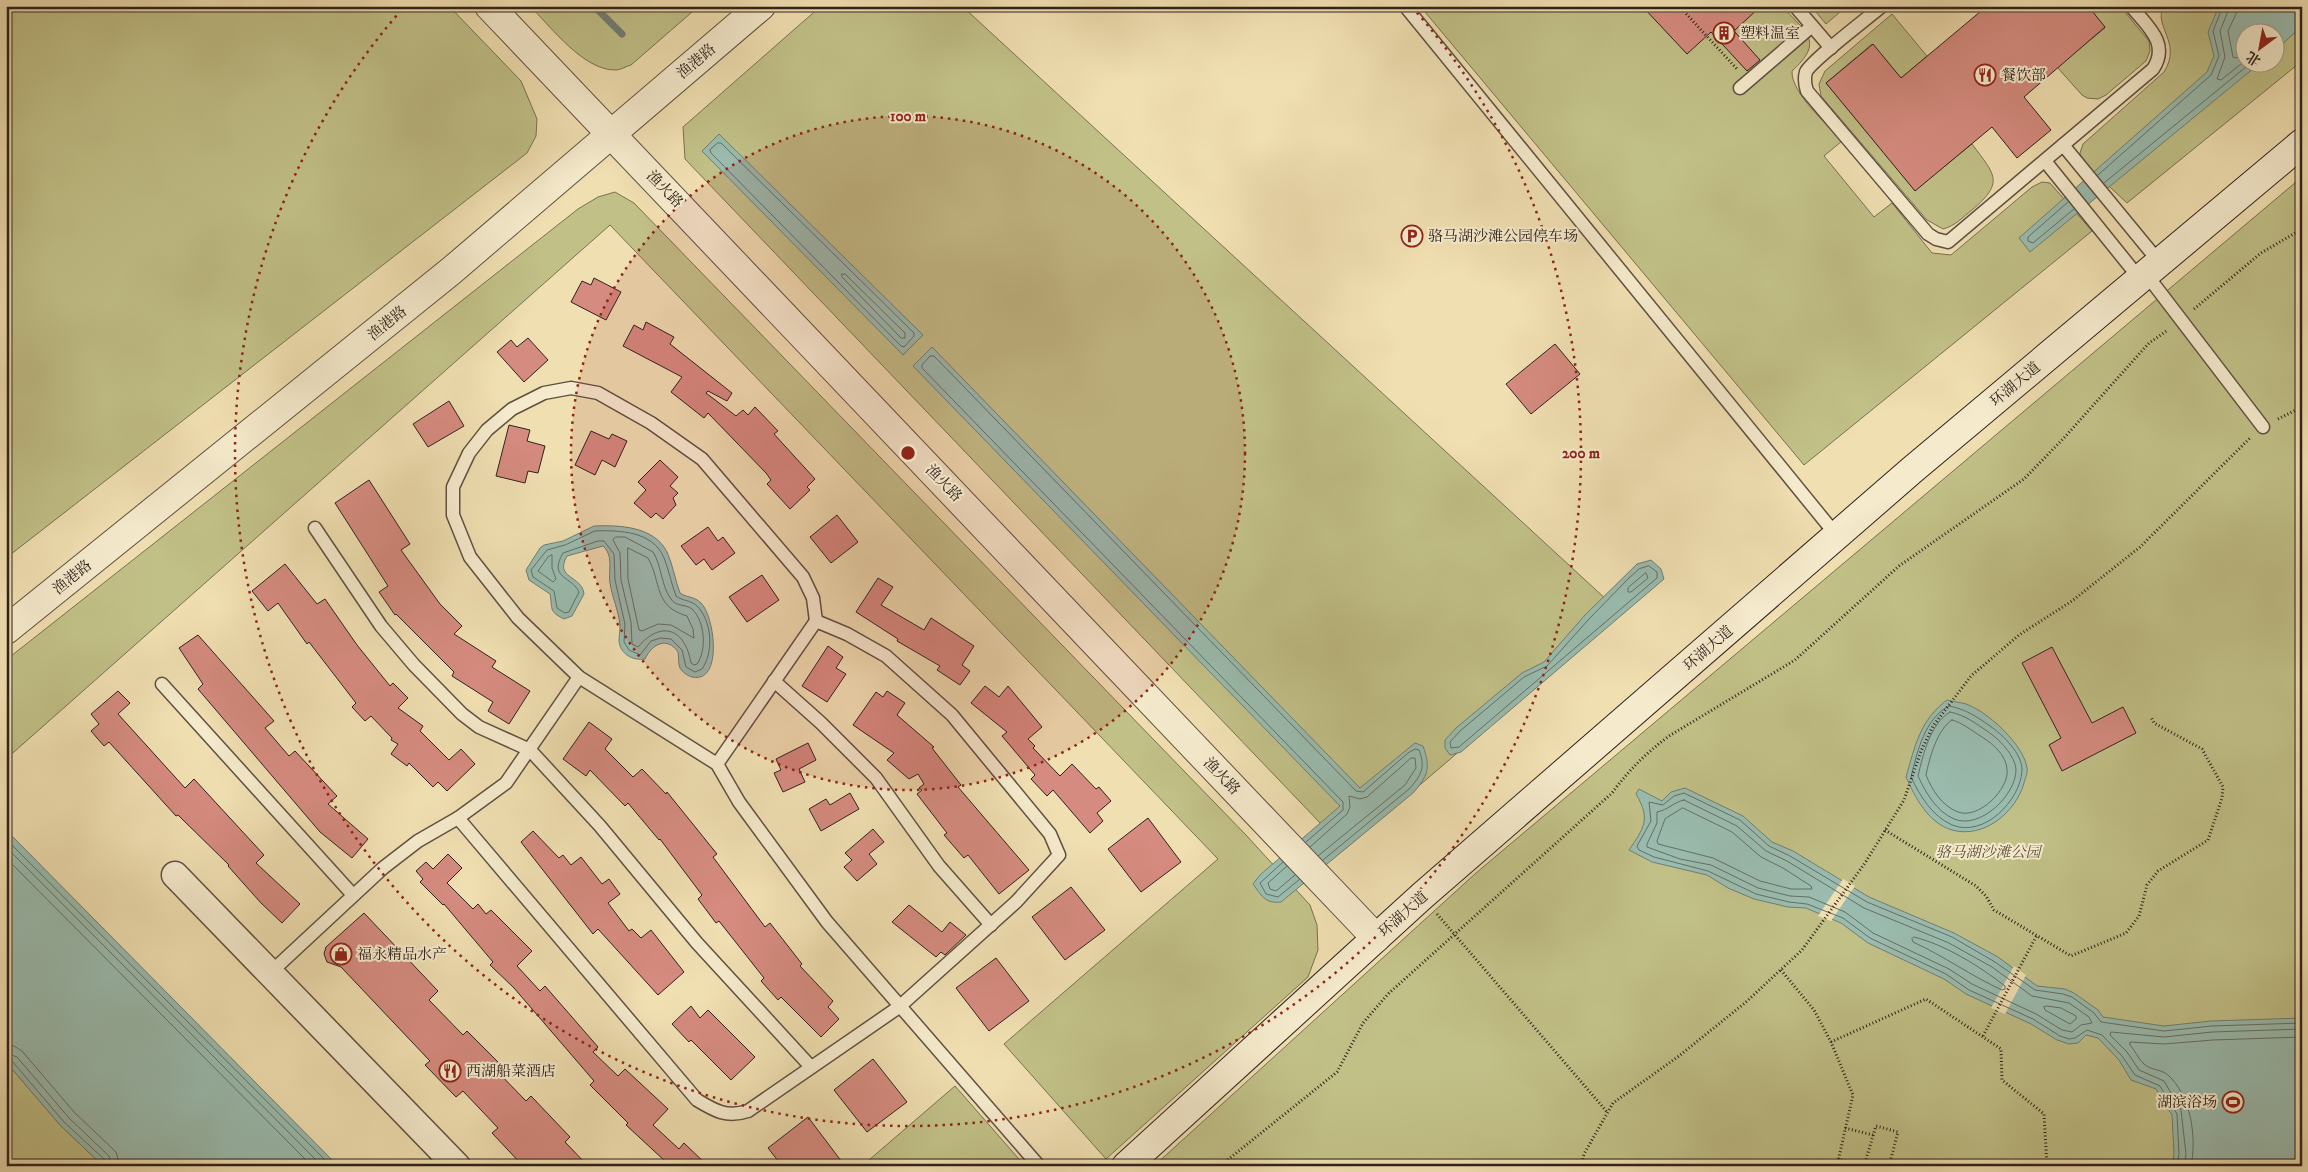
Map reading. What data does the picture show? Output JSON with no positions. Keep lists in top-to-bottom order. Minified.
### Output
{"streets":{"street":["渔港路","渔火路","环湖大道"]},"crossings":[["渔港路","渔火路"],["渔火路","环湖大道"]],"parks":["骆马湖沙滩公园"],"places":{"building":["塑料温室"],"restaurant":["餐饮部","西湖船菜酒店"],"parking":["骆马湖沙滩公园停车场"],"shop":["福永精品水产"],"sports":["湖滨浴场"]},"north":"bottom left","rings":["100 m","200 m"]}
